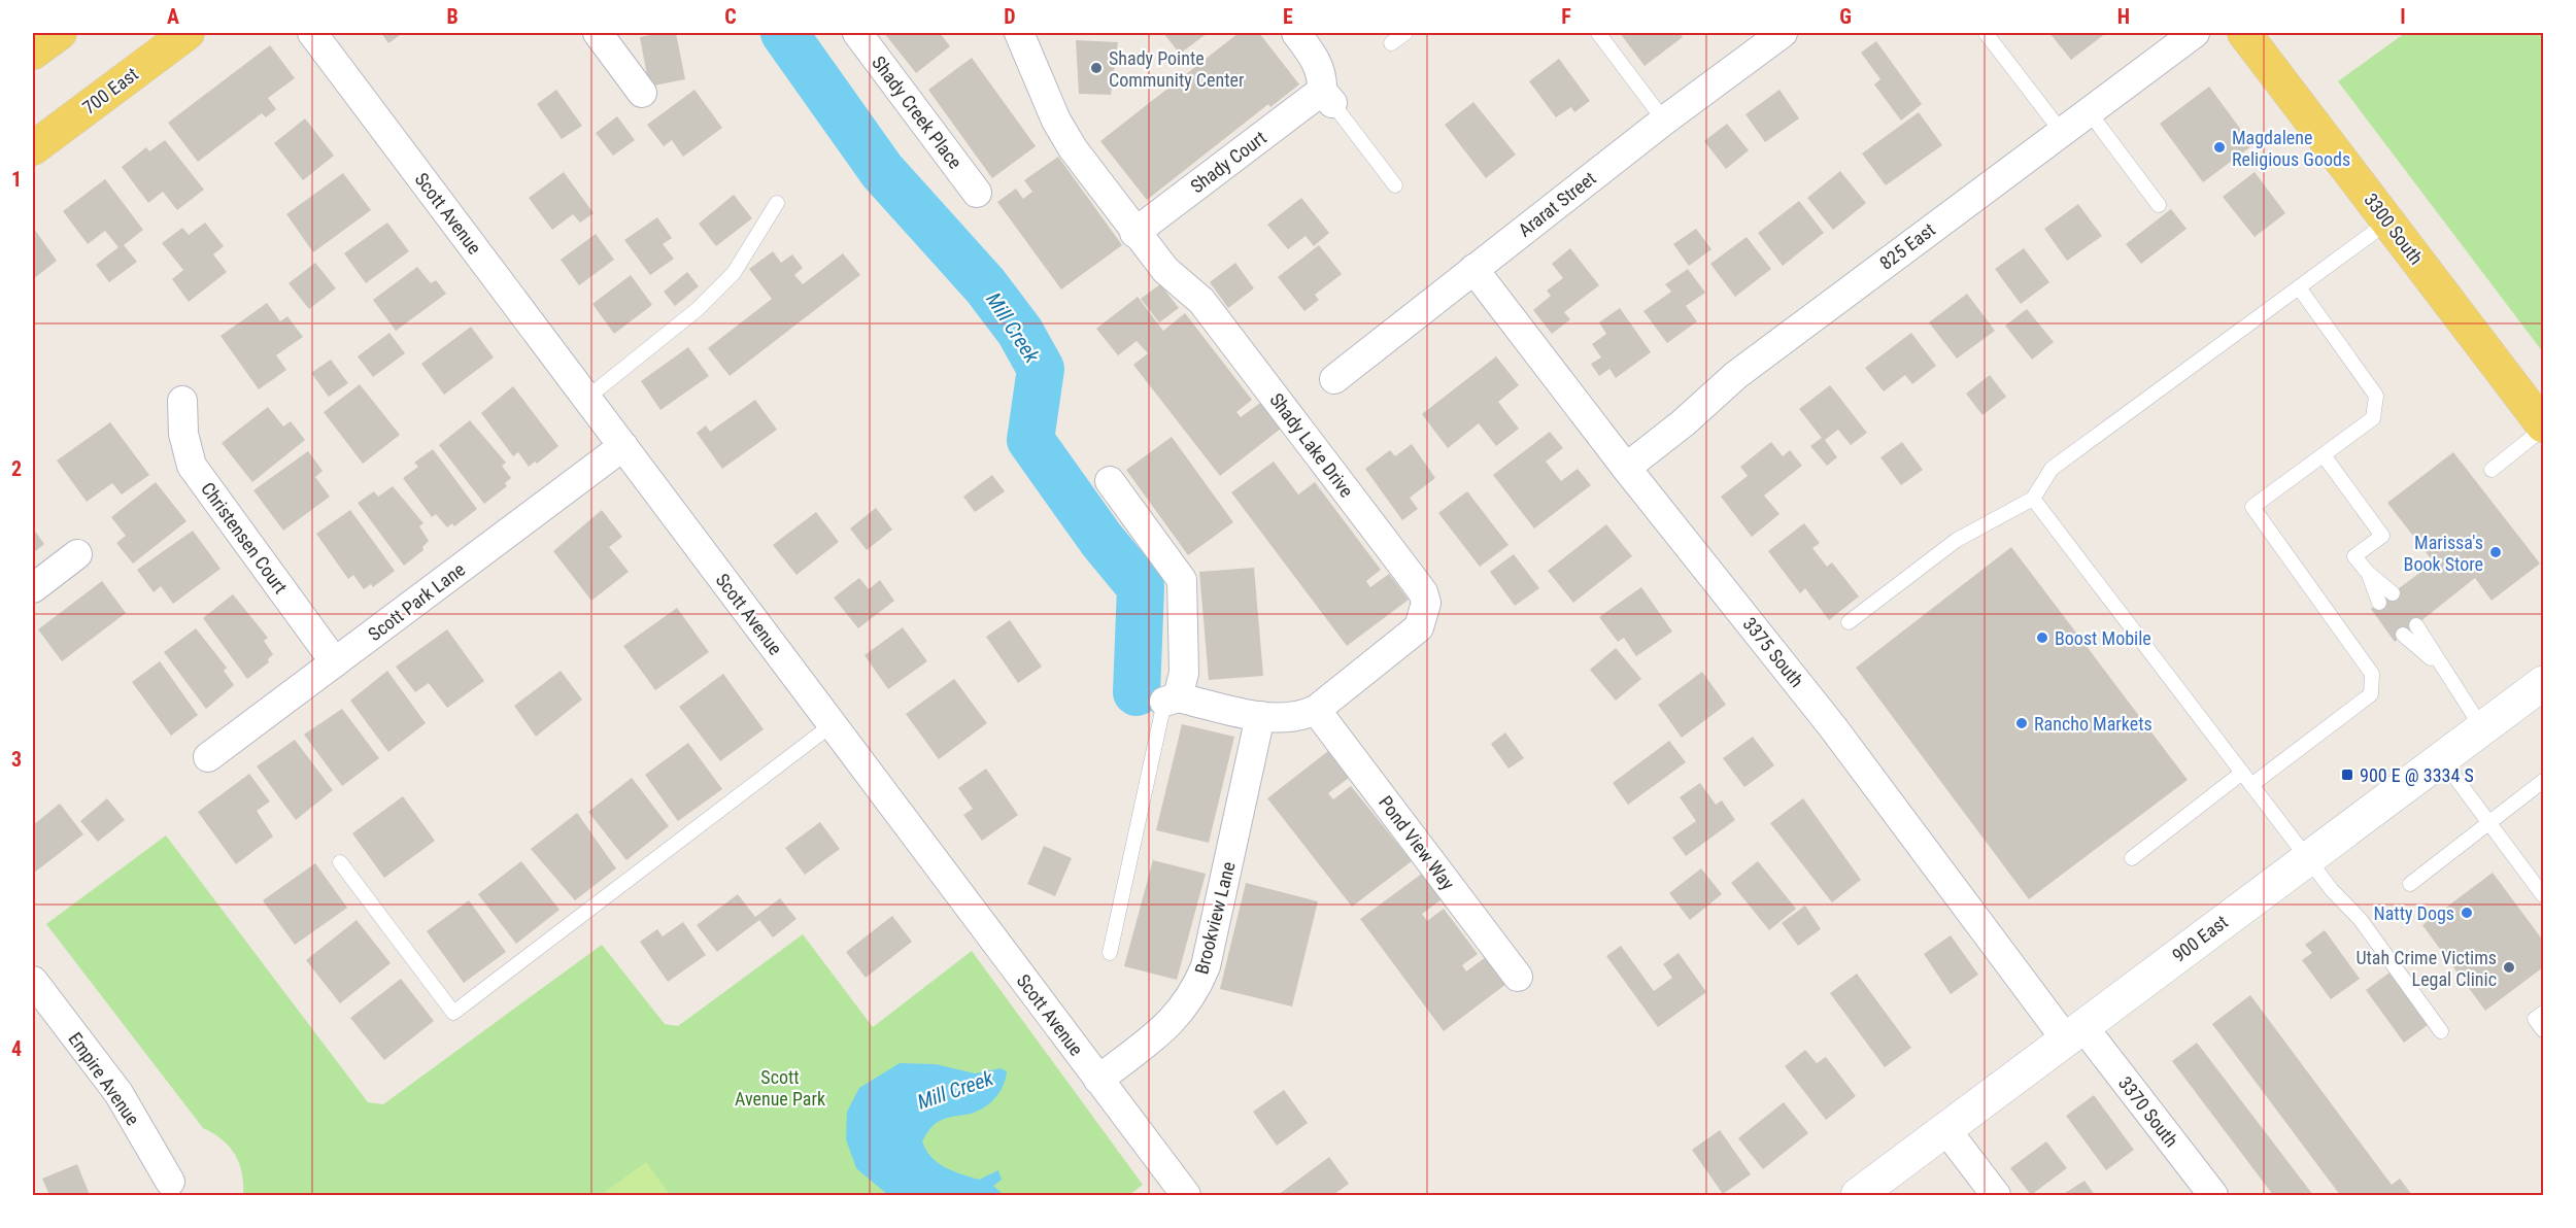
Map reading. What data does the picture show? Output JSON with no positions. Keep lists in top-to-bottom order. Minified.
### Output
{"streets":{"main road":["700 East","3300 South","900 East"],"street":["Shady Creek Place","Shady Court","Ararat Street","Scott Avenue","825 East","Shady Lake Drive","Christensen Court","Scott Park Lane","3375 South","Pond View Way","Brookview Lane","Empire Avenue","3370 South"]},"crossings":[["Shady Court","Shady Lake Drive"],["Ararat Street","3375 South"],["Scott Avenue","Scott Park Lane"],["Scott Avenue","Brookview Lane"],["825 East","3375 South"],["Shady Lake Drive","Pond View Way"],["Shady Lake Drive","Brookview Lane"],["Christensen Court","Scott Park Lane"],["3375 South","900 East"],["3375 South","3370 South"],["900 East","3370 South"]],"water":["Mill Creek"],"parks":["Scott Avenue Park"],"places":{"other":["Shady Pointe Community Center","Magdalene Religious Goods","Marissa's Book Store","Boost Mobile","Rancho Markets","Natty Dogs","Utah Crime Victims Legal Clinic"],"transit":["900 E @ 3334 S"]},"grid":{"columns":["A","B","C","D","E","F","G","H","I"],"rows":["1","2","3","4"]}}
